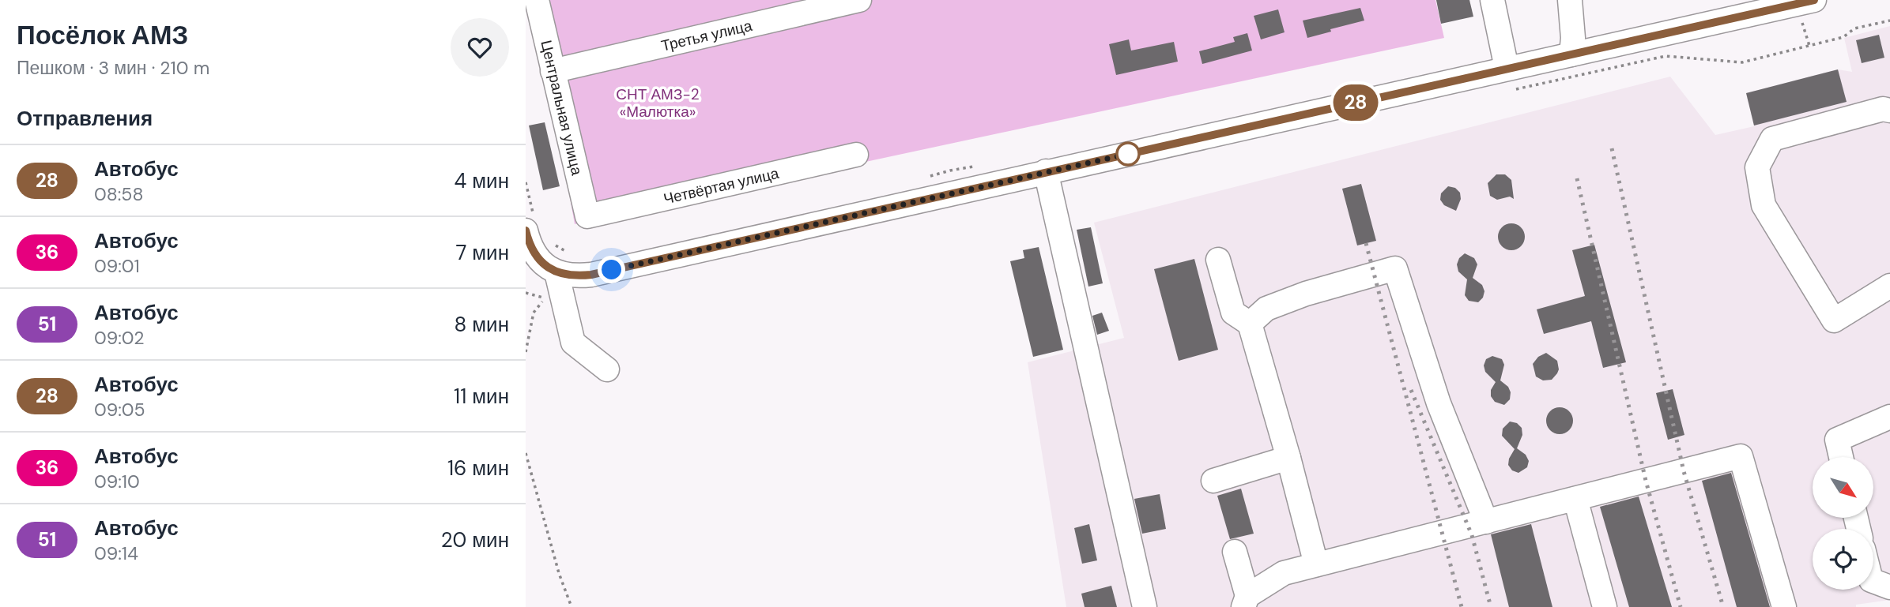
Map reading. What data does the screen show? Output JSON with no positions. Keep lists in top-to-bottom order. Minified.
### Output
{"streets":{"street":["Третья улица","Центральная улица","Четвёртая улица"]},"crossings":[["Третья улица","Центральная улица"],["Центральная улица","Четвёртая улица"]],"parks":["СНТ АМЗ-2 «Малютка»"],"lines":["bus line 28"],"north":"bottom right","page":{"heading":[["Посёлок АМЗ","Пешком · 3 мин · 210 m"],"Отправления"],"on_map":"28","list":[{"mark":"28","name":"Автобус","note":"08:58","value":"4 мин"},{"mark":"36","name":"Автобус","note":"09:01","value":"7 мин"},{"mark":"51","name":"Автобус","note":"09:02","value":"8 мин"},{"mark":"28","name":"Автобус","note":"09:05","value":"11 мин"},{"mark":"36","name":"Автобус","note":"09:10","value":"16 мин"},{"mark":"51","name":"Автобус","note":"09:14","value":"20 мин"}]}}
